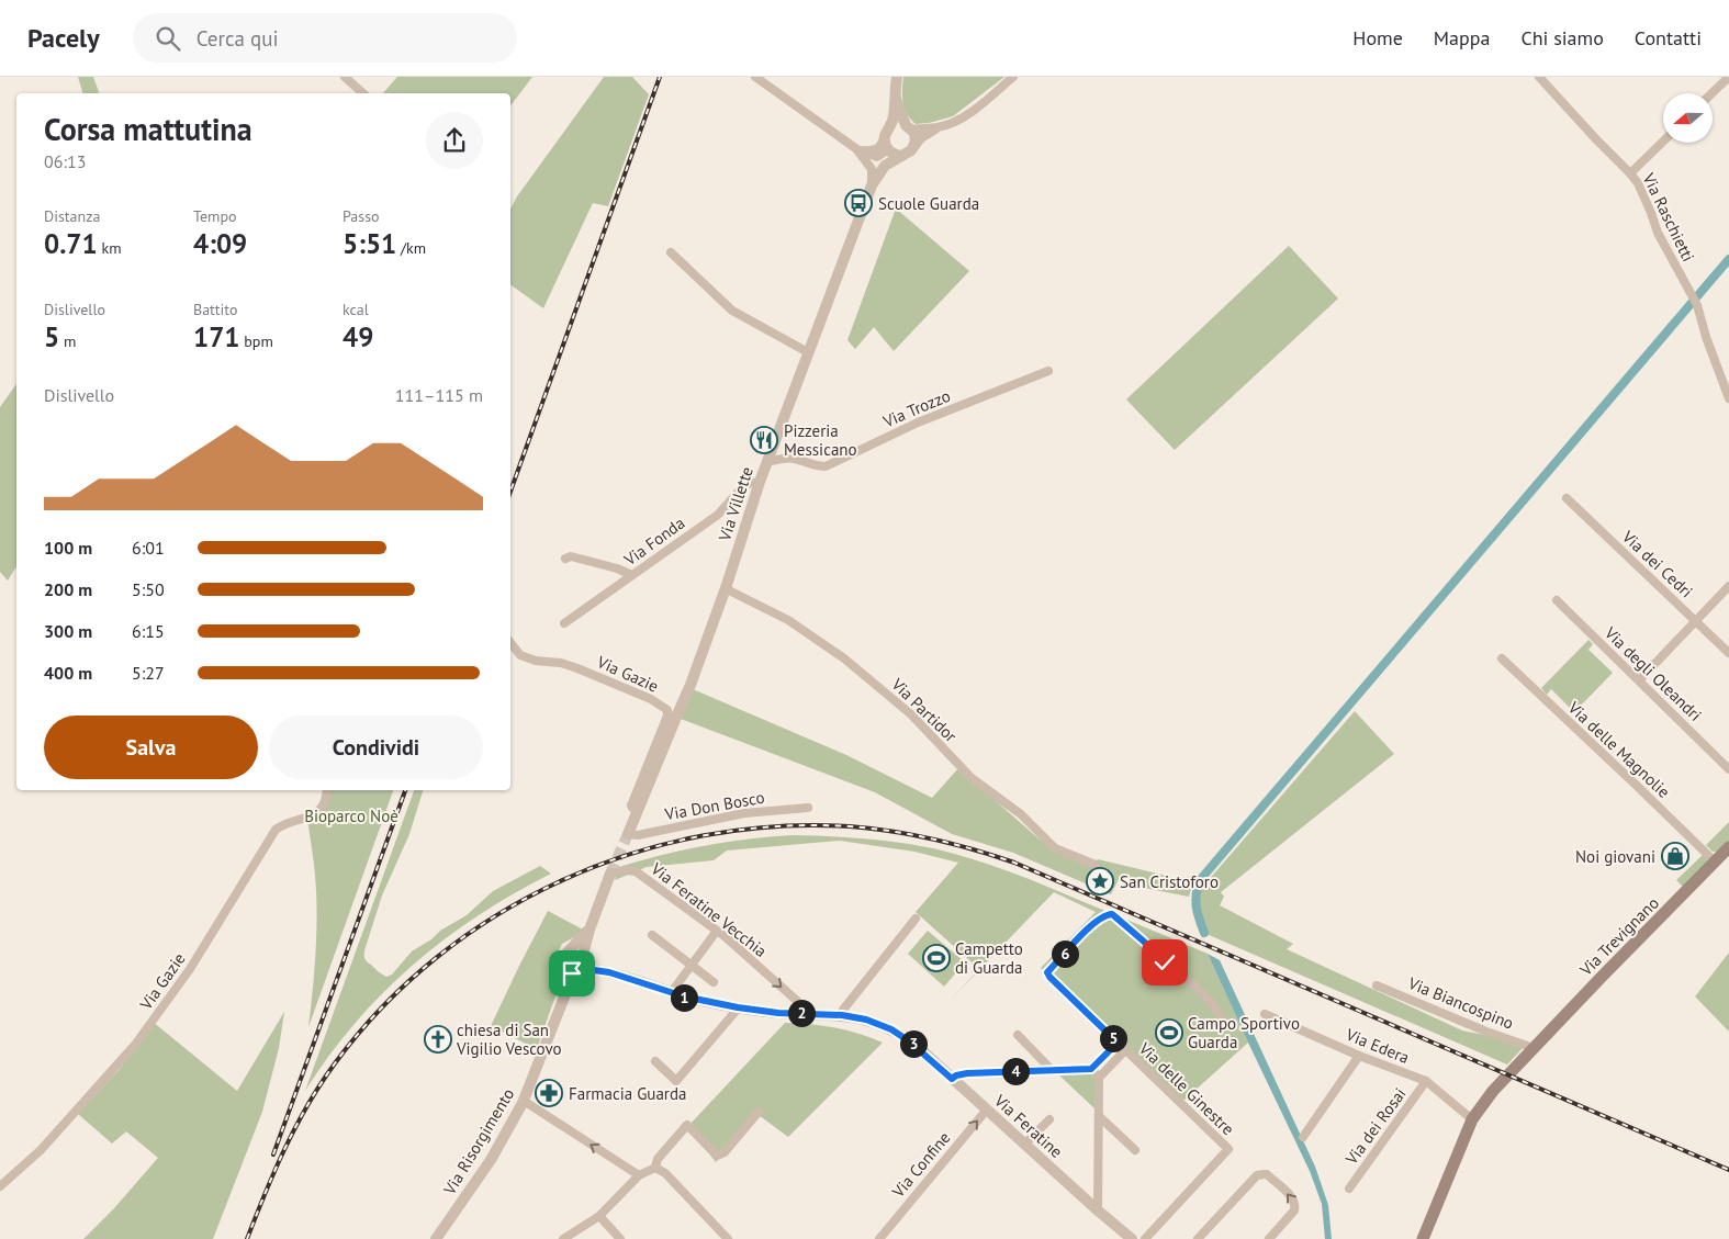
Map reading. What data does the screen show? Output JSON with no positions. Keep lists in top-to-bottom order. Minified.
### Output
{"streets":{"main road":["Via Trevignano"],"street":["Via Raschietti","Via Trozzo","Via Villette","Via Fonda","Via dei Cedri","Via Gazie","Via degli Oleandri","Via Partidor","Via delle Magnolie","Via Don Bosco","Via Feratine Vecchia","Via Biancospino","Via Edera","Via delle Ginestre","Via Feratine","Via dei Rosai","Via Risorgimento","Via Confine"]},"crossings":[["Via Trozzo","Via Villette"],["Via Villette","Via Fonda"],["Via Villette","Via Gazie"],["Via Villette","Via Partidor"],["Via Villette","Via Don Bosco"],["Via delle Magnolie","Via Trevignano"],["Via Feratine Vecchia","Via Feratine"],["Via Feratine Vecchia","Via Risorgimento"],["Via Trevignano","Via Biancospino"],["Via Trevignano","Via Edera"],["Via Edera","Via dei Rosai"],["Via Feratine","Via Risorgimento"],["Via Feratine","Via Confine"]],"one_way":["Via Confine"],"parks":["Bioparco Noè"],"places":{"bus stop":["Scuole Guarda"],"restaurant":["Pizzeria Messicano"],"shop":["Noi giovani"],"place":["San Cristoforo"],"sports":["Campetto di Guarda","Campo Sportivo Guarda"],"church":["chiesa di San Vigilio Vescovo"],"pharmacy":["Farmacia Guarda"]},"north":"left","page":{"header":"Pacely","search":"Cerca qui","nav":["Home","Mappa","Chi siamo","Contatti"],"heading":["Corsa mattutina","06:13"],"stats":[["Distanza","0.71 km"],["Tempo","4:09"],["Passo","5:51 /km"],["Dislivello","5 m"],["Battito","171 bpm"],["kcal","49"]],"chart":["Dislivello","111–115 m"],"list":[{"name":"100 m","note":"6:01"},{"name":"200 m","note":"5:50"},{"name":"300 m","note":"6:15"},{"name":"400 m","note":"5:27"}],"buttons":["Salva","Condividi"],"pins":["6","1","2","5","3","4"]}}
